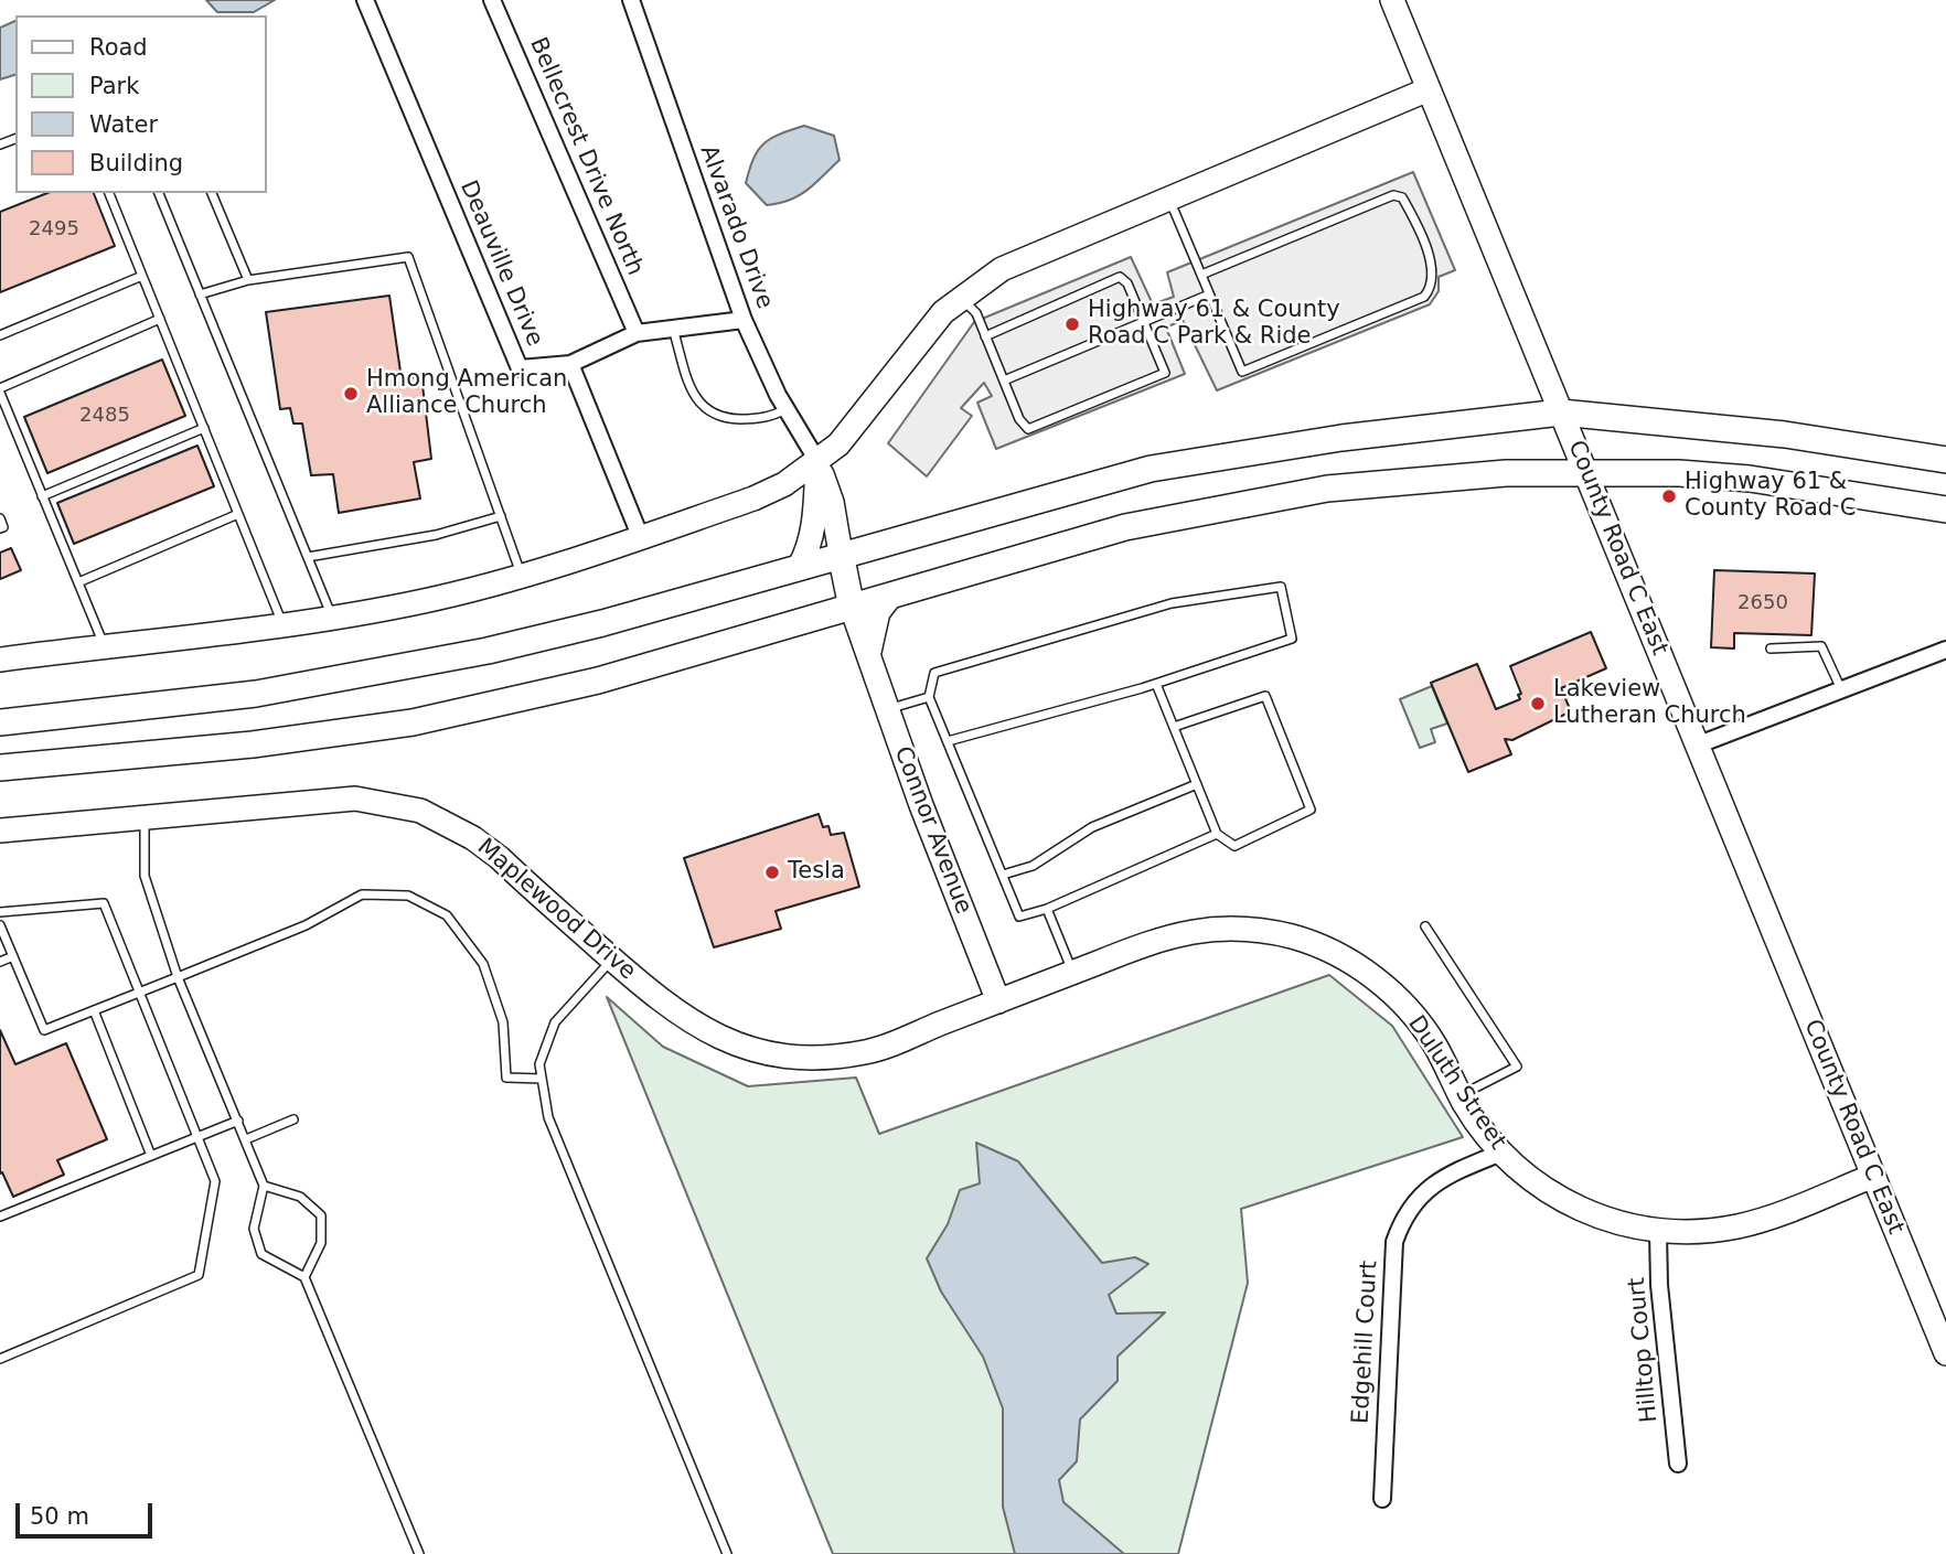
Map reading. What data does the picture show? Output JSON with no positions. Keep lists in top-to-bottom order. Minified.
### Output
{"streets":{"main road":["Connor Avenue"],"street":["Bellecrest Drive North","Alvarado Drive","Deauville Drive","County Road C East","Maplewood Drive","Duluth Street","Edgehill Court","Hilltop Court"]},"crossings":[["County Road C East","Duluth Street"],["Connor Avenue","Maplewood Drive"],["Connor Avenue","Duluth Street"],["Maplewood Drive","Duluth Street"],["Duluth Street","Edgehill Court"],["Duluth Street","Hilltop Court"]],"places":["Highway 61 & County Road C Park & Ride","Hmong American Alliance Church","Highway 61 & County Road C","Lakeview Lutheran Church","Tesla"],"house_numbers":["2495","2485","2650"],"legend":["Road","Park","Water","Building"],"scale_bar":"50 m"}
